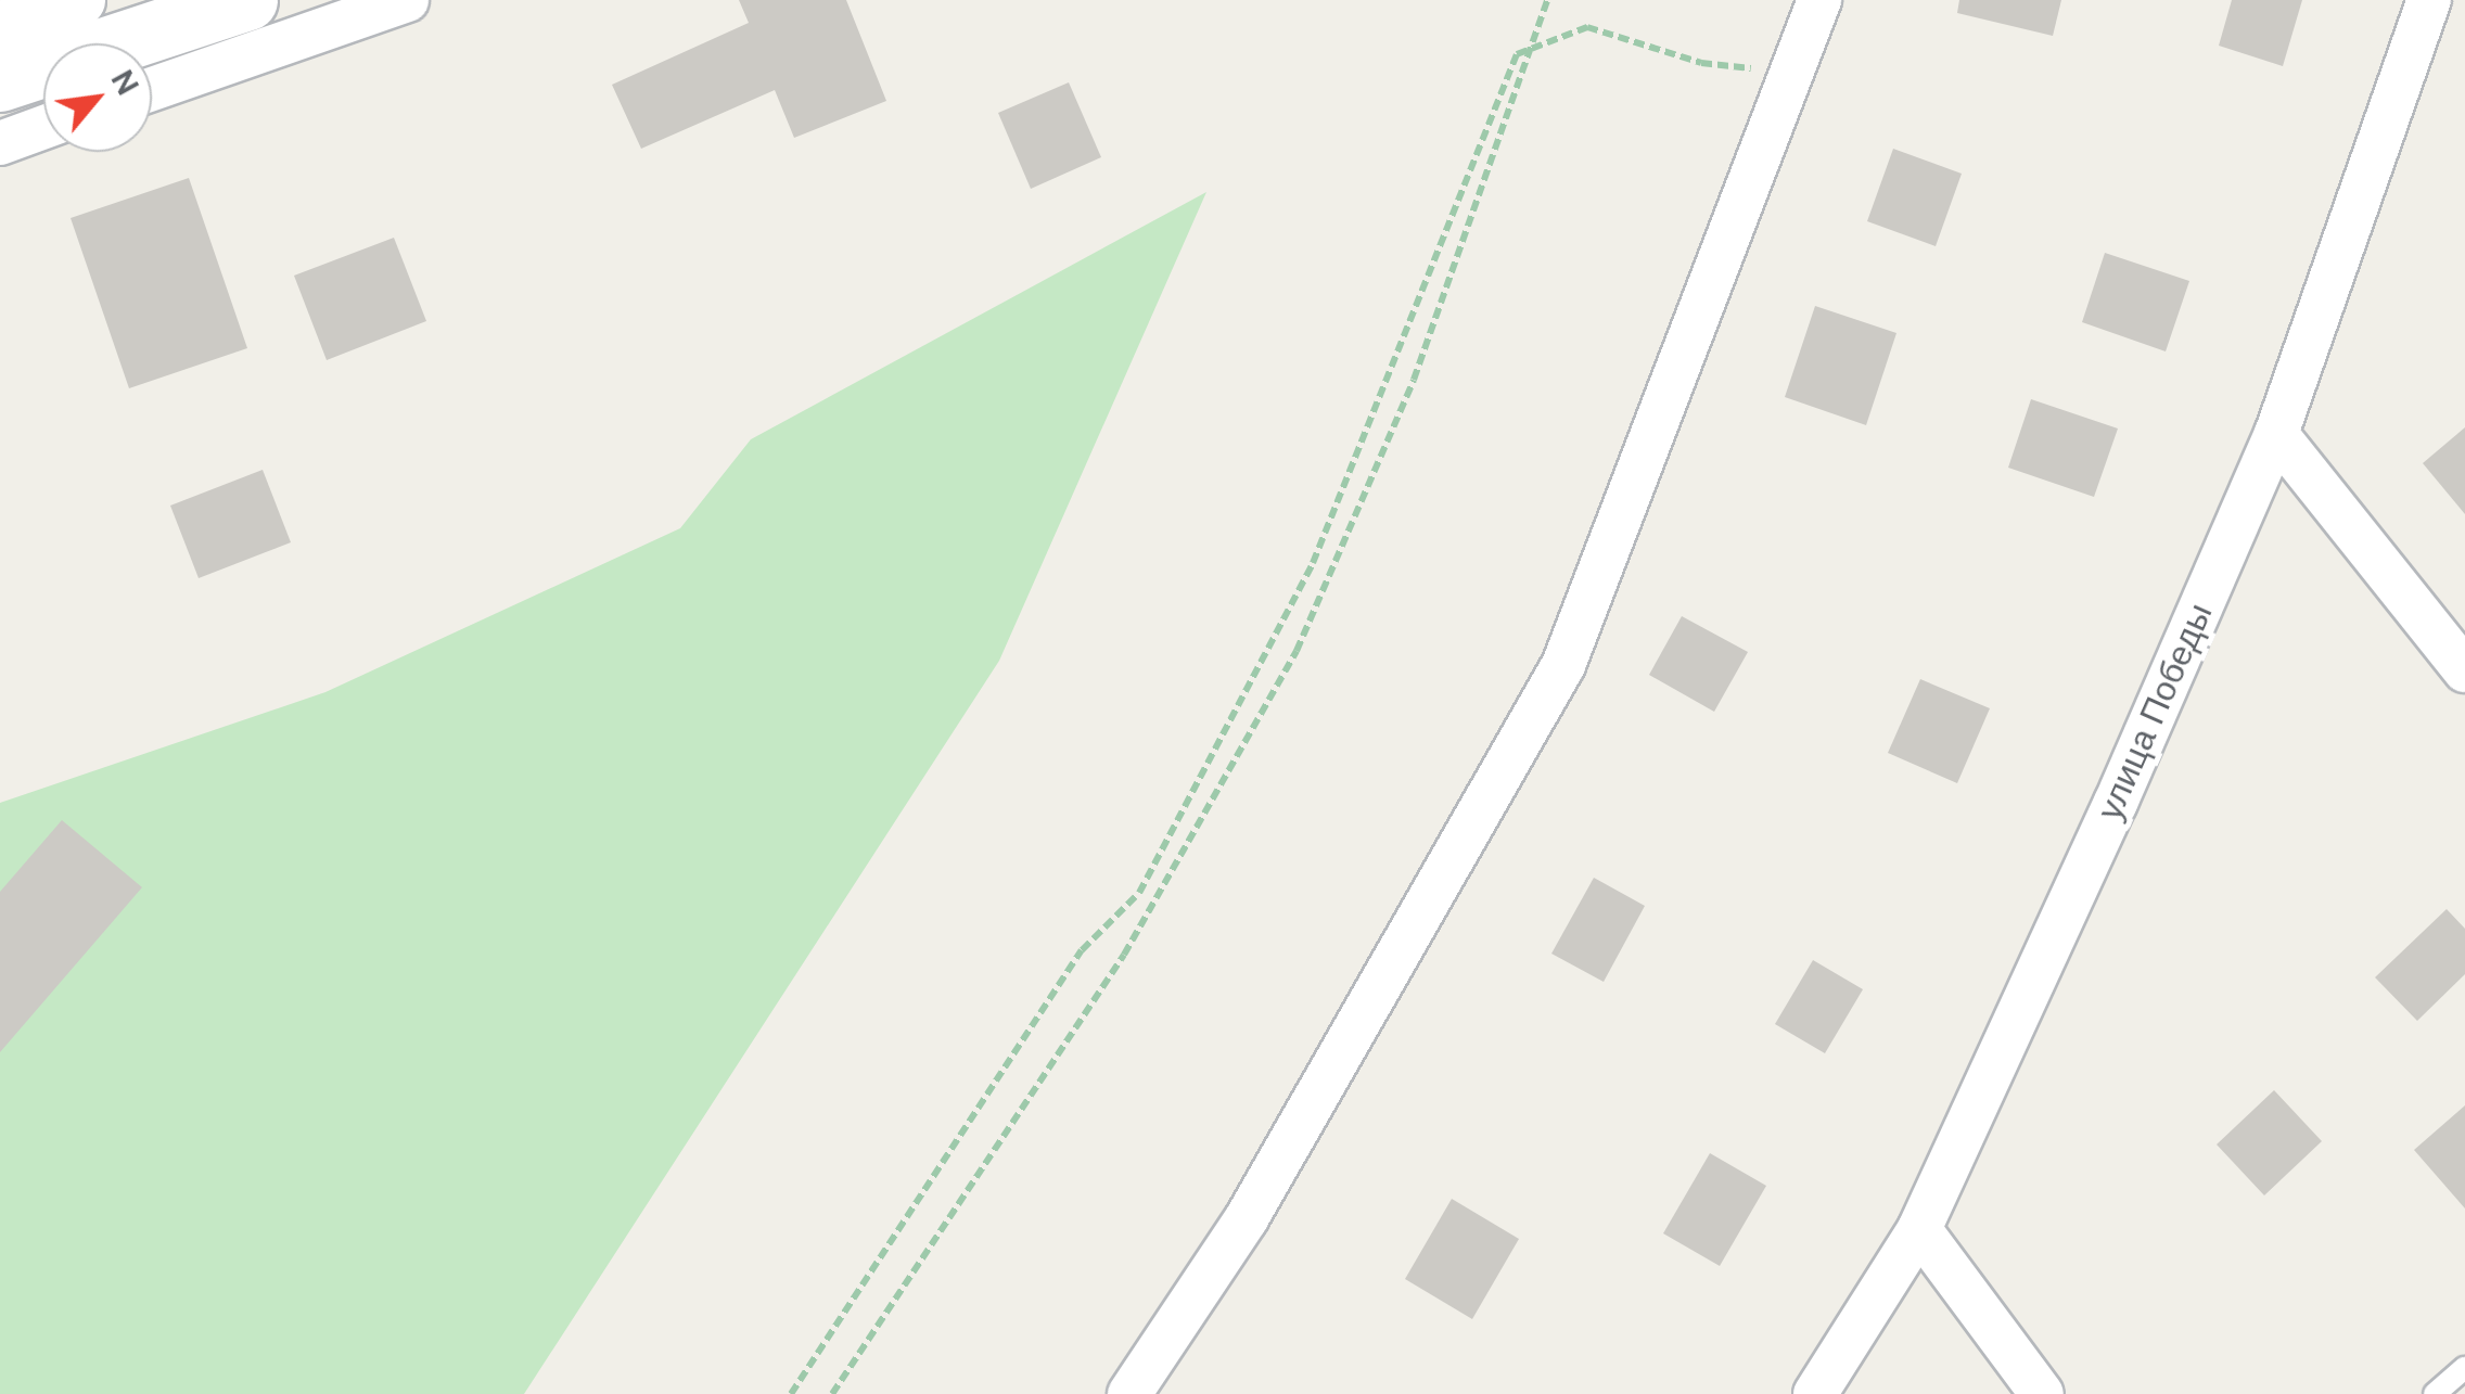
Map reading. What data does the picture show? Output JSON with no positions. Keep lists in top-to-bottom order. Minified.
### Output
{"streets":{"street":["улица Победы"]},"north":"top right"}
